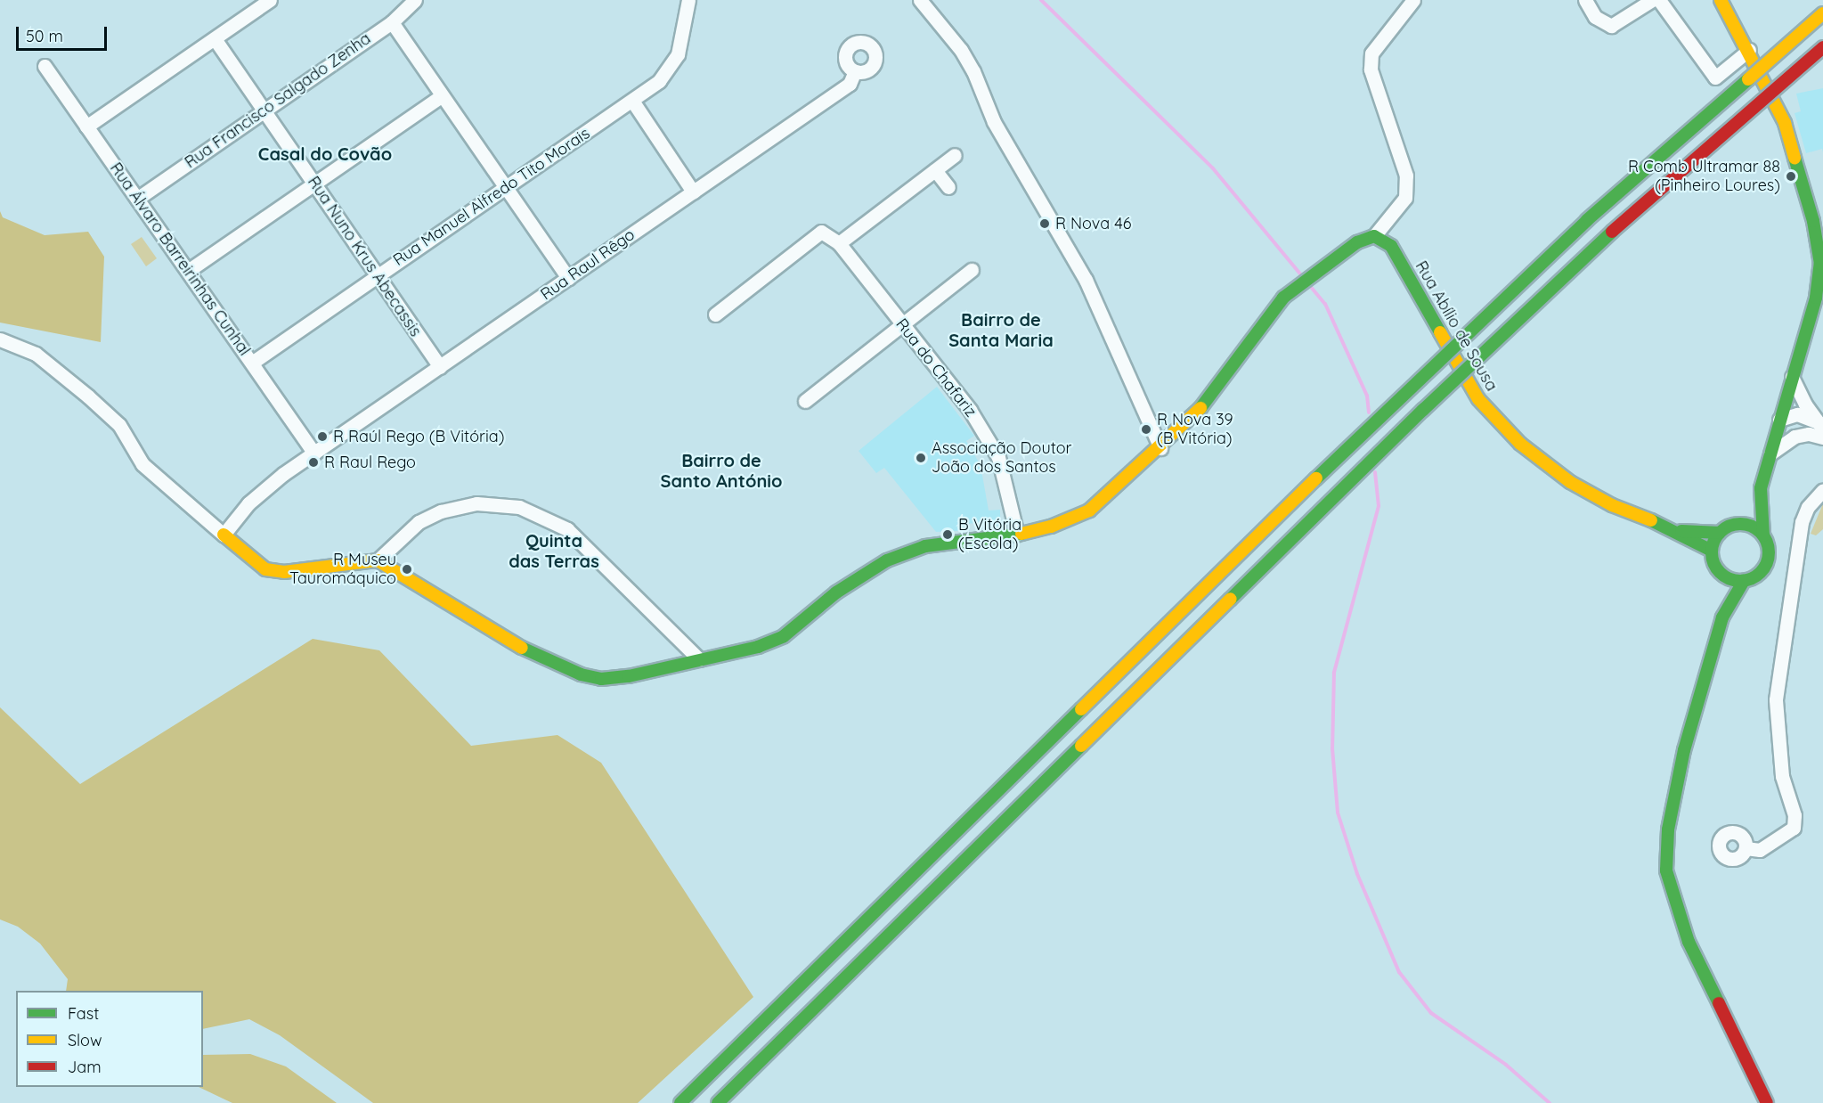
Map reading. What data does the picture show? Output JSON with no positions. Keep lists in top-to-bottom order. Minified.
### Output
{"streets":{"main road":["Rua Abílio de Sousa"],"street":["Rua Francisco Salgado Zenha","Rua Manuel Alfredo Tito Morais","Rua Nuno Krus Abecassis","Rua Álvaro Barreirinhas Cunhal","Rua Raul Rêgo","Rua do Chafariz"]},"crossings":[["Rua Francisco Salgado Zenha","Rua Nuno Krus Abecassis"],["Rua Francisco Salgado Zenha","Rua Álvaro Barreirinhas Cunhal"],["Rua Manuel Alfredo Tito Morais","Rua Nuno Krus Abecassis"],["Rua Manuel Alfredo Tito Morais","Rua Álvaro Barreirinhas Cunhal"],["Rua Nuno Krus Abecassis","Rua Raul Rêgo"],["Rua Álvaro Barreirinhas Cunhal","Rua Raul Rêgo"]],"districts":["Casal do Covão","Bairro de Santa Maria","Bairro de Santo António","Quinta das Terras"],"places":["R Comb Ultramar 88 (Pinheiro Loures)","R Nova 46","R Nova 39 (B Vitória)","R Raúl Rego (B Vitória)","Associação Doutor João dos Santos","R Raul Rego","B Vitória (Escola)","R Museu Tauromáquico"],"legend":["Fast","Slow","Jam"],"scale_bar":"50 m"}
